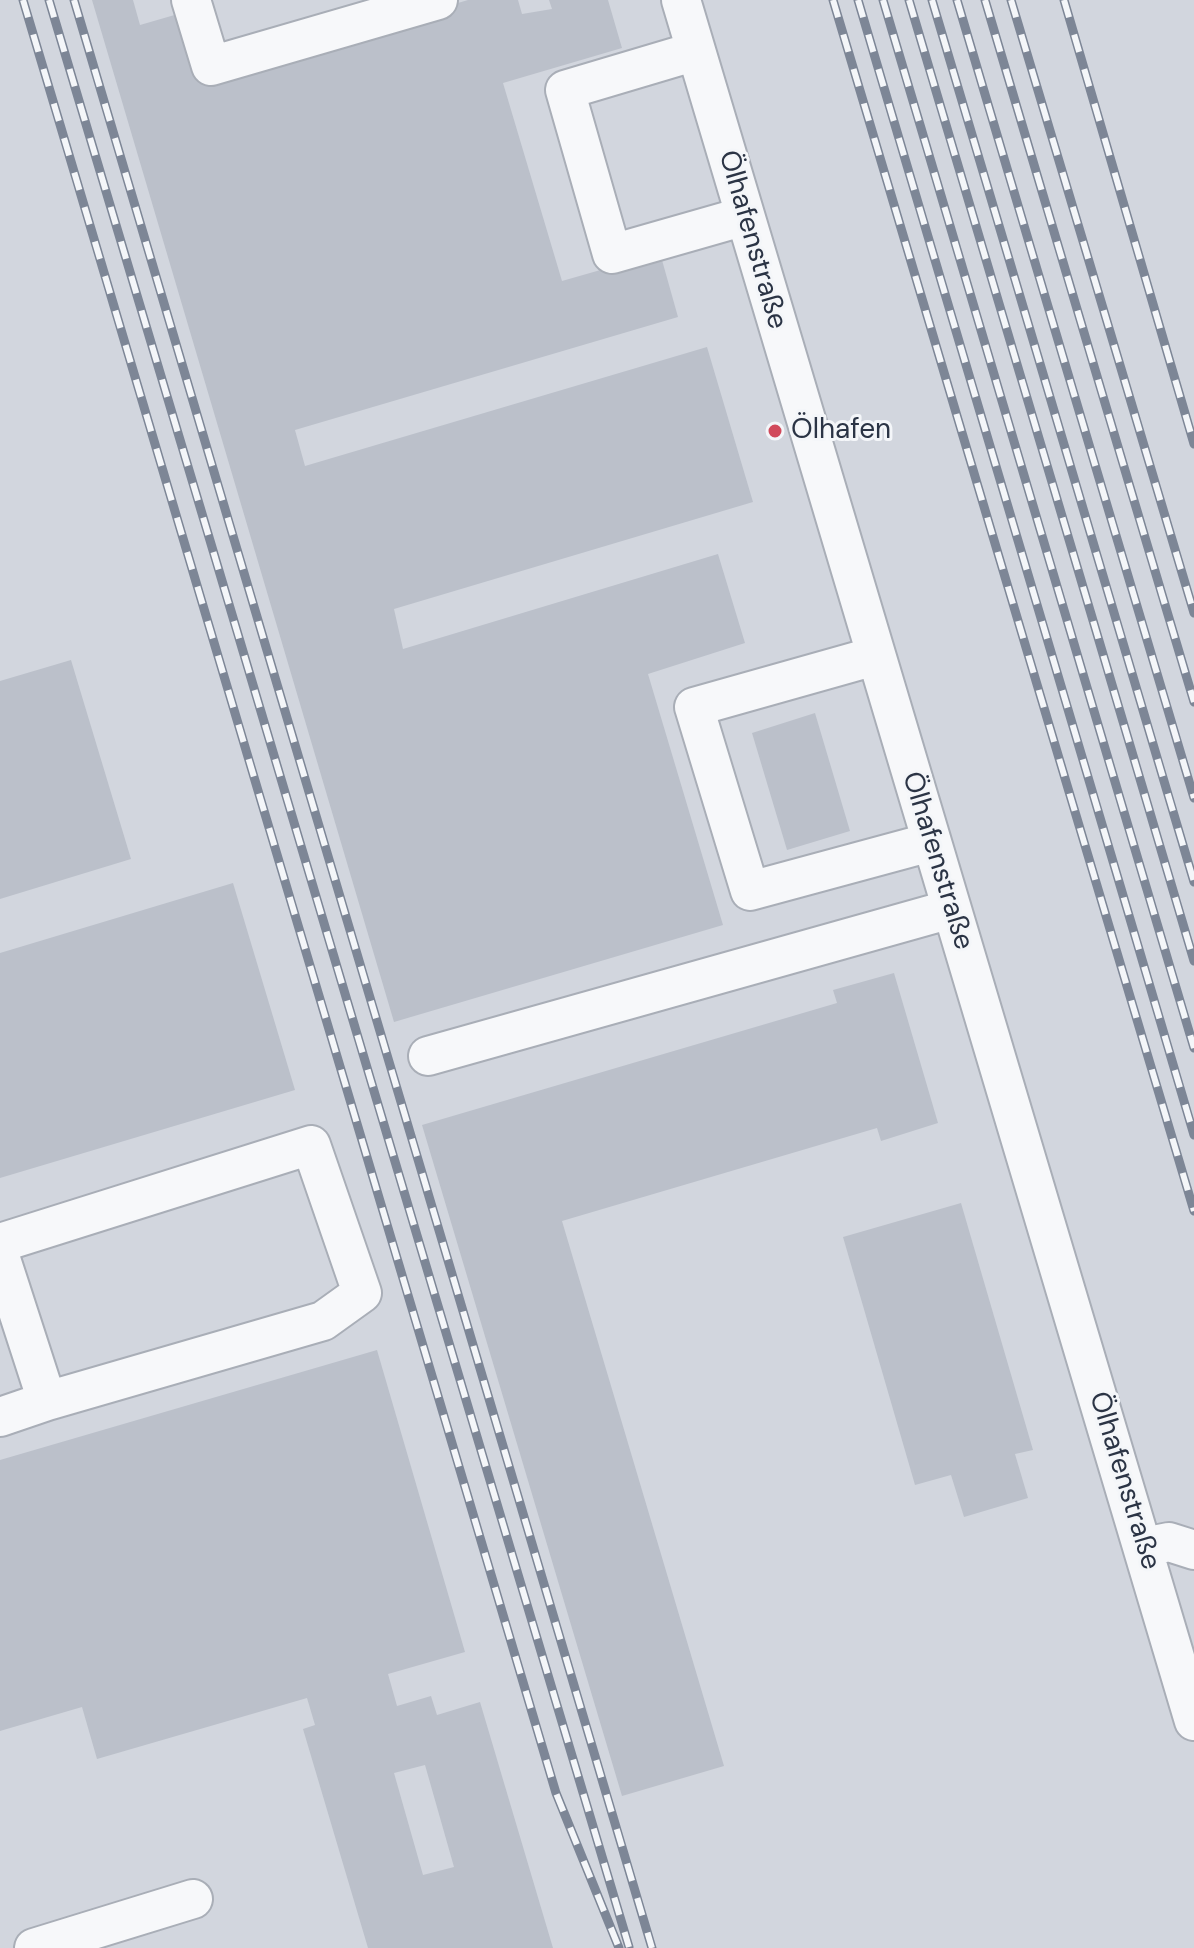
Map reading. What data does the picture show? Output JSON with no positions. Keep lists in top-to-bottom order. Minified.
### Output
{"streets":{"street":["Ölhafenstraße"]},"places":["Ölhafen"]}
